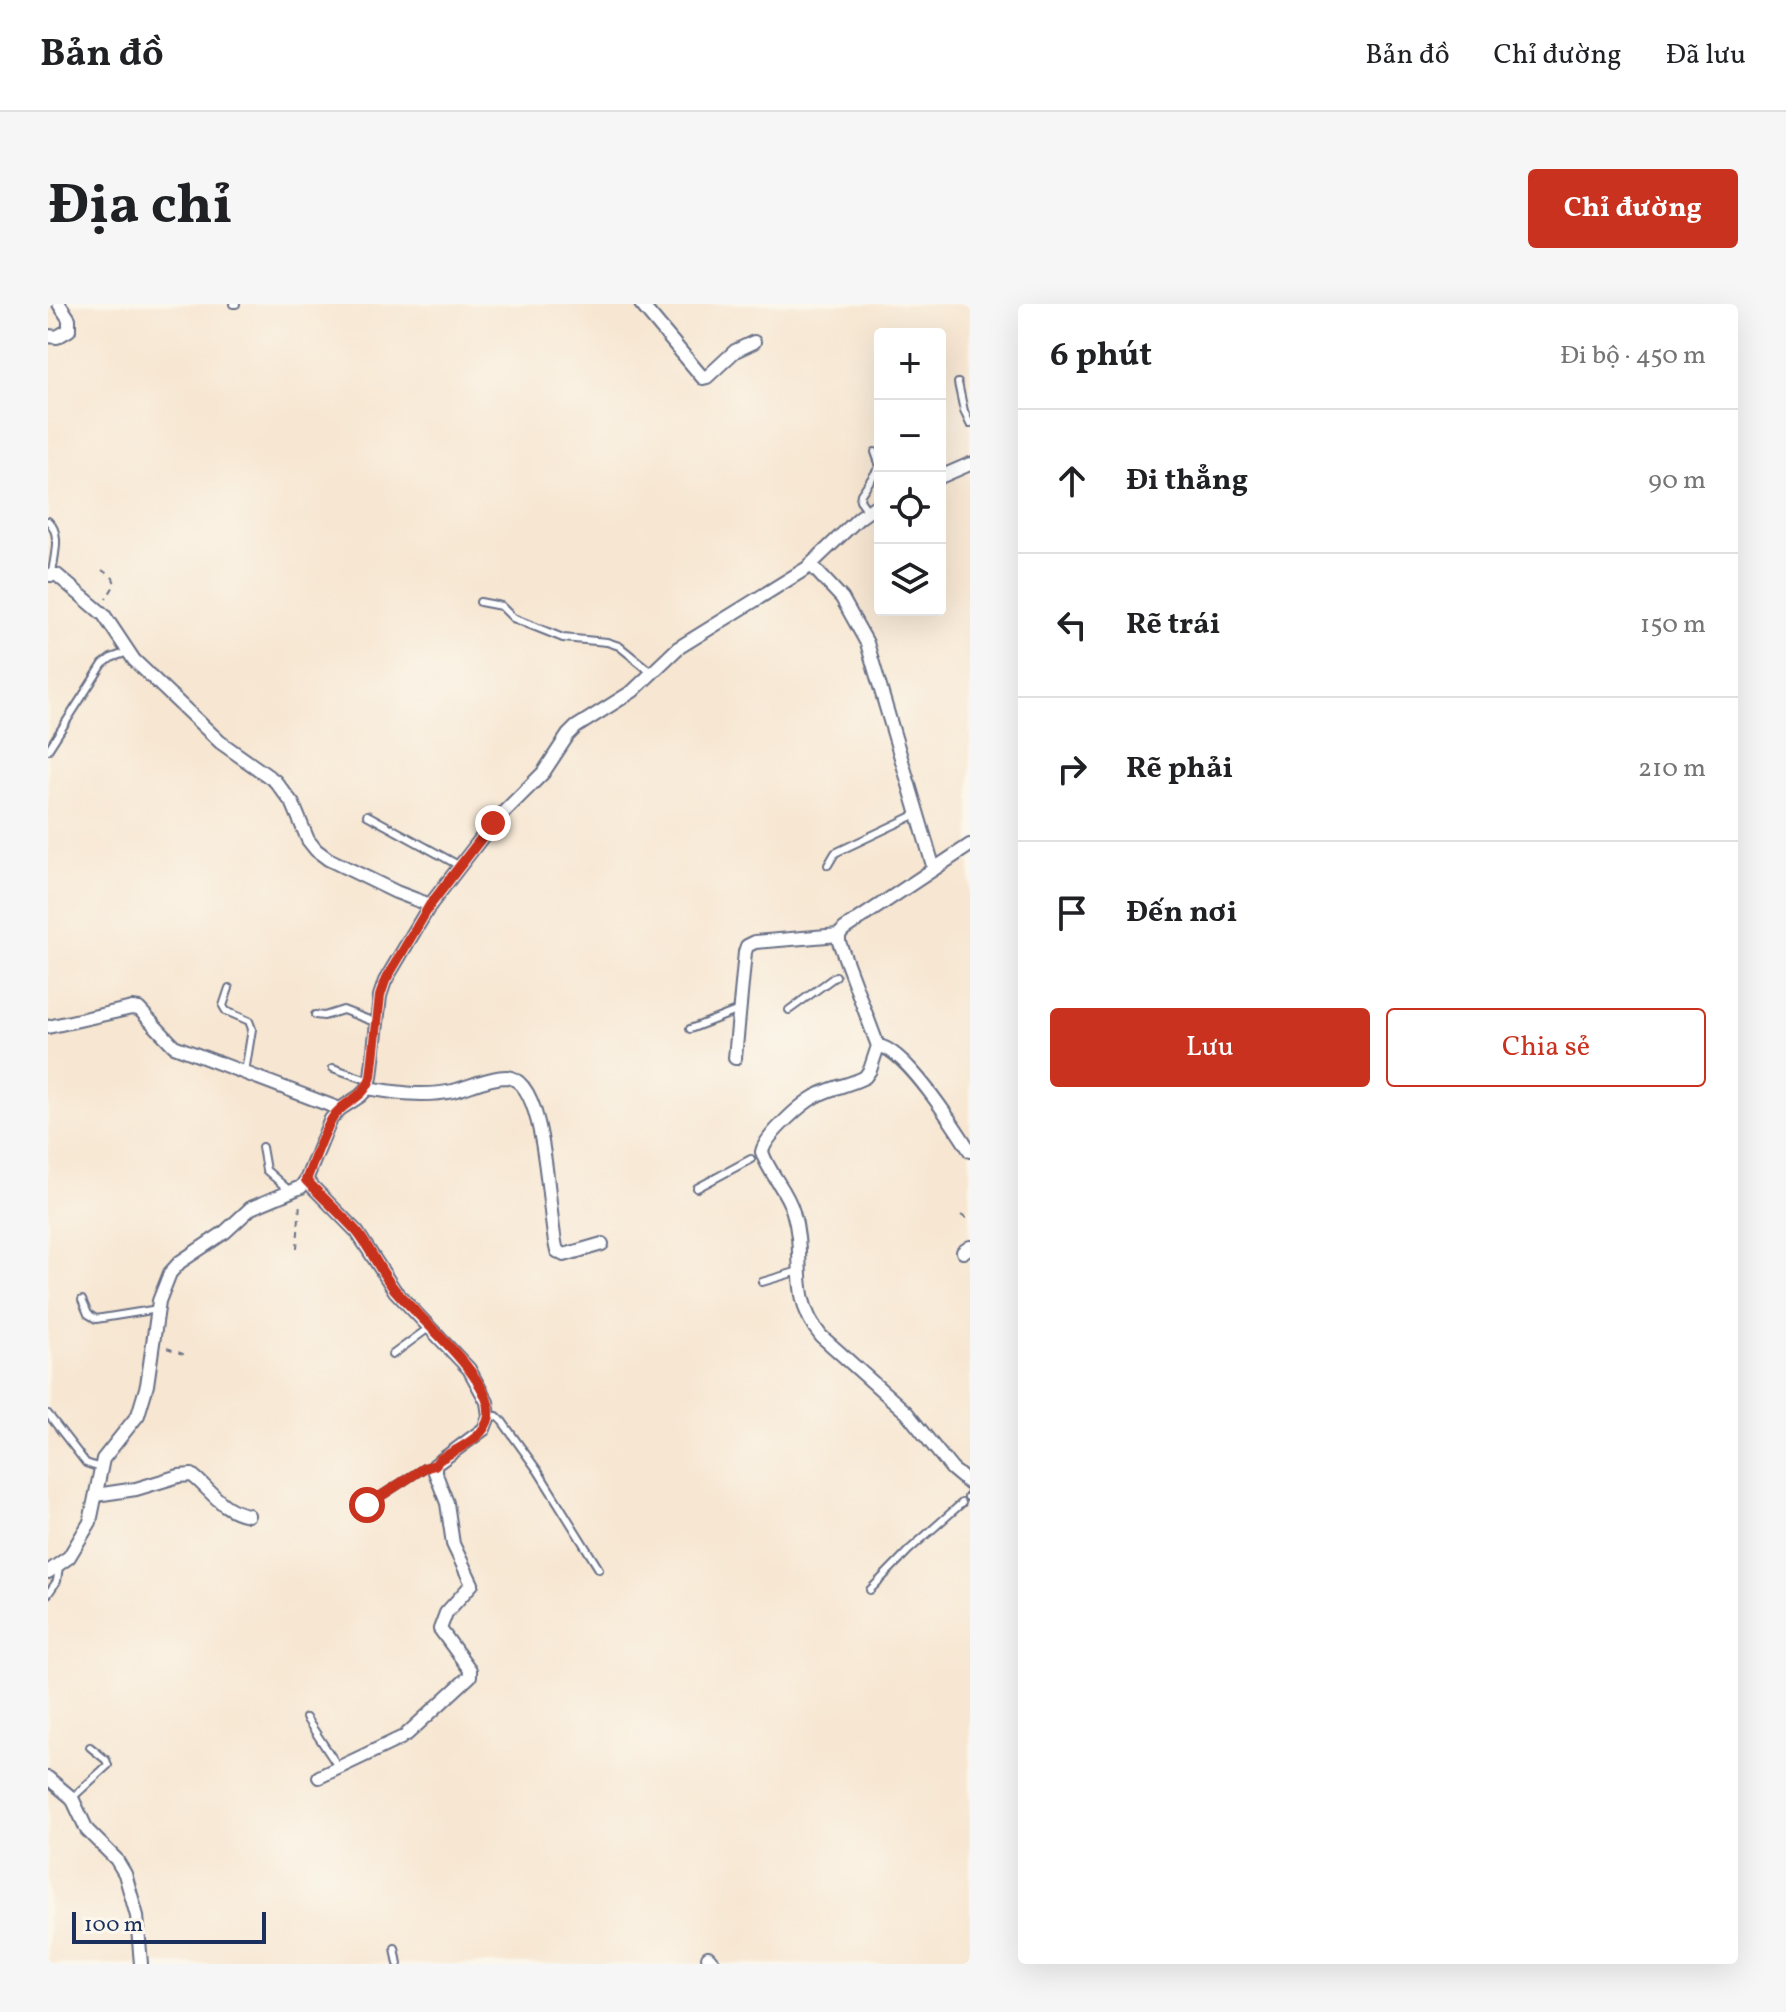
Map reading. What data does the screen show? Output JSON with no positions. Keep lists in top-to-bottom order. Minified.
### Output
{"scale_bar":"100 m","page":{"header":"Bản đồ","nav":["Bản đồ","Chỉ đường","Đã lưu"],"title":"Địa chỉ","buttons":["Chỉ đường",["Lưu","Chia sẻ"]],"heading":["6 phút","Đi bộ · 450 m"],"map_buttons":["+","−"],"list":[["Đi thẳng","90 m"],["Rẽ trái","150 m"],["Rẽ phải","210 m"],"Đến nơi"],"scale":"100 m"}}
